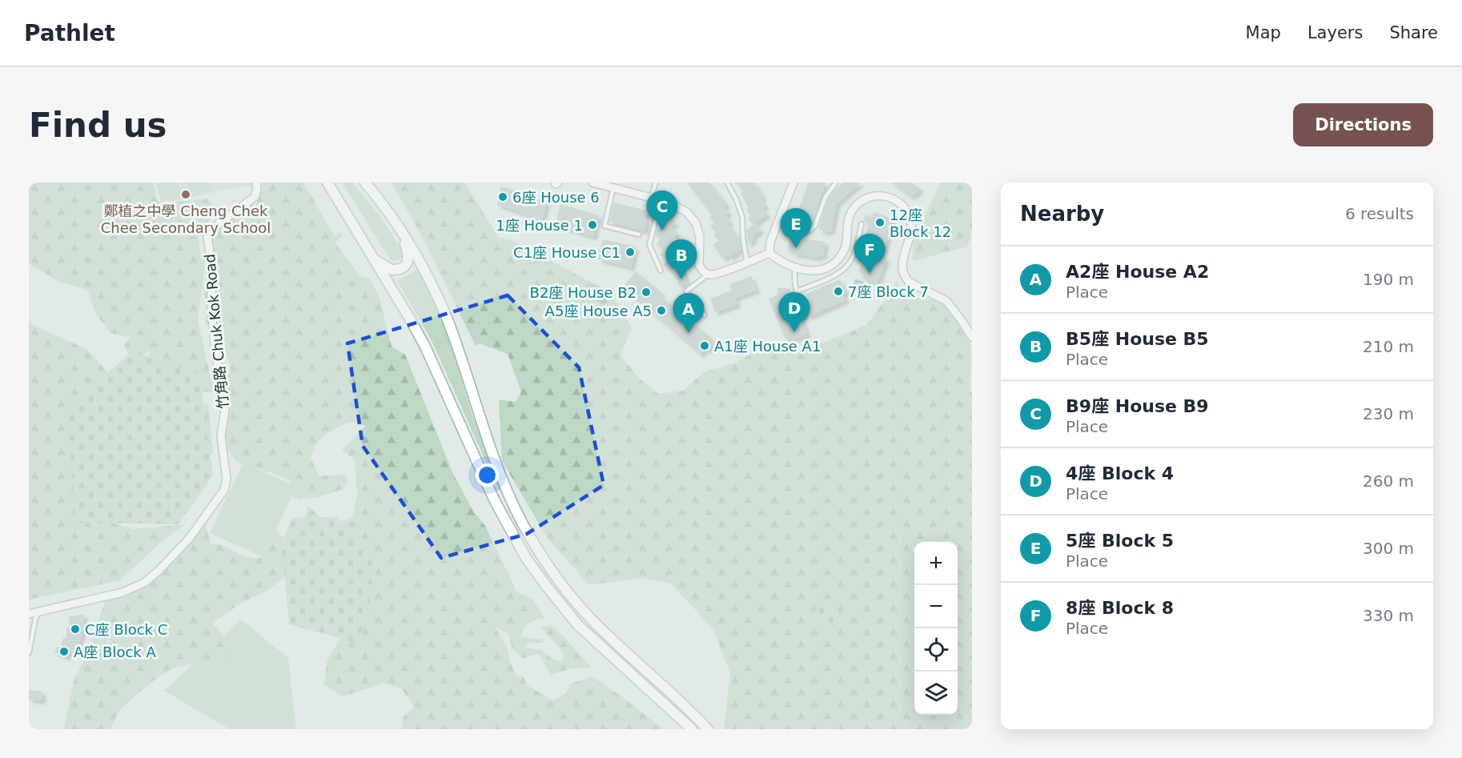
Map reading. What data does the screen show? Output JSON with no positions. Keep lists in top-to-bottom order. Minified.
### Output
{"streets":{"street":["竹角路 Chuk Kok Road"]},"places":["鄭植之中學 Cheng Chek Chee Secondary School","6座 House 6","12座 Block 12","1座 House 1","C1座 House C1","7座 Block 7","B2座 House B2","A5座 House A5","A1座 House A1","C座 Block C","A座 Block A"],"page":{"header":"Pathlet","nav":["Map","Layers","Share"],"buttons":"Directions","title":"Find us","heading":["Nearby","6 results"],"pins":["C","E","F","B","D","A"],"list":[{"mark":"A","name":"A2座 House A2","note":"Place","value":"190 m"},{"mark":"B","name":"B5座 House B5","note":"Place","value":"210 m"},{"mark":"C","name":"B9座 House B9","note":"Place","value":"230 m"},{"mark":"D","name":"4座 Block 4","note":"Place","value":"260 m"},{"mark":"E","name":"5座 Block 5","note":"Place","value":"300 m"},{"mark":"F","name":"8座 Block 8","note":"Place","value":"330 m"}],"map_buttons":["+","−"]}}
